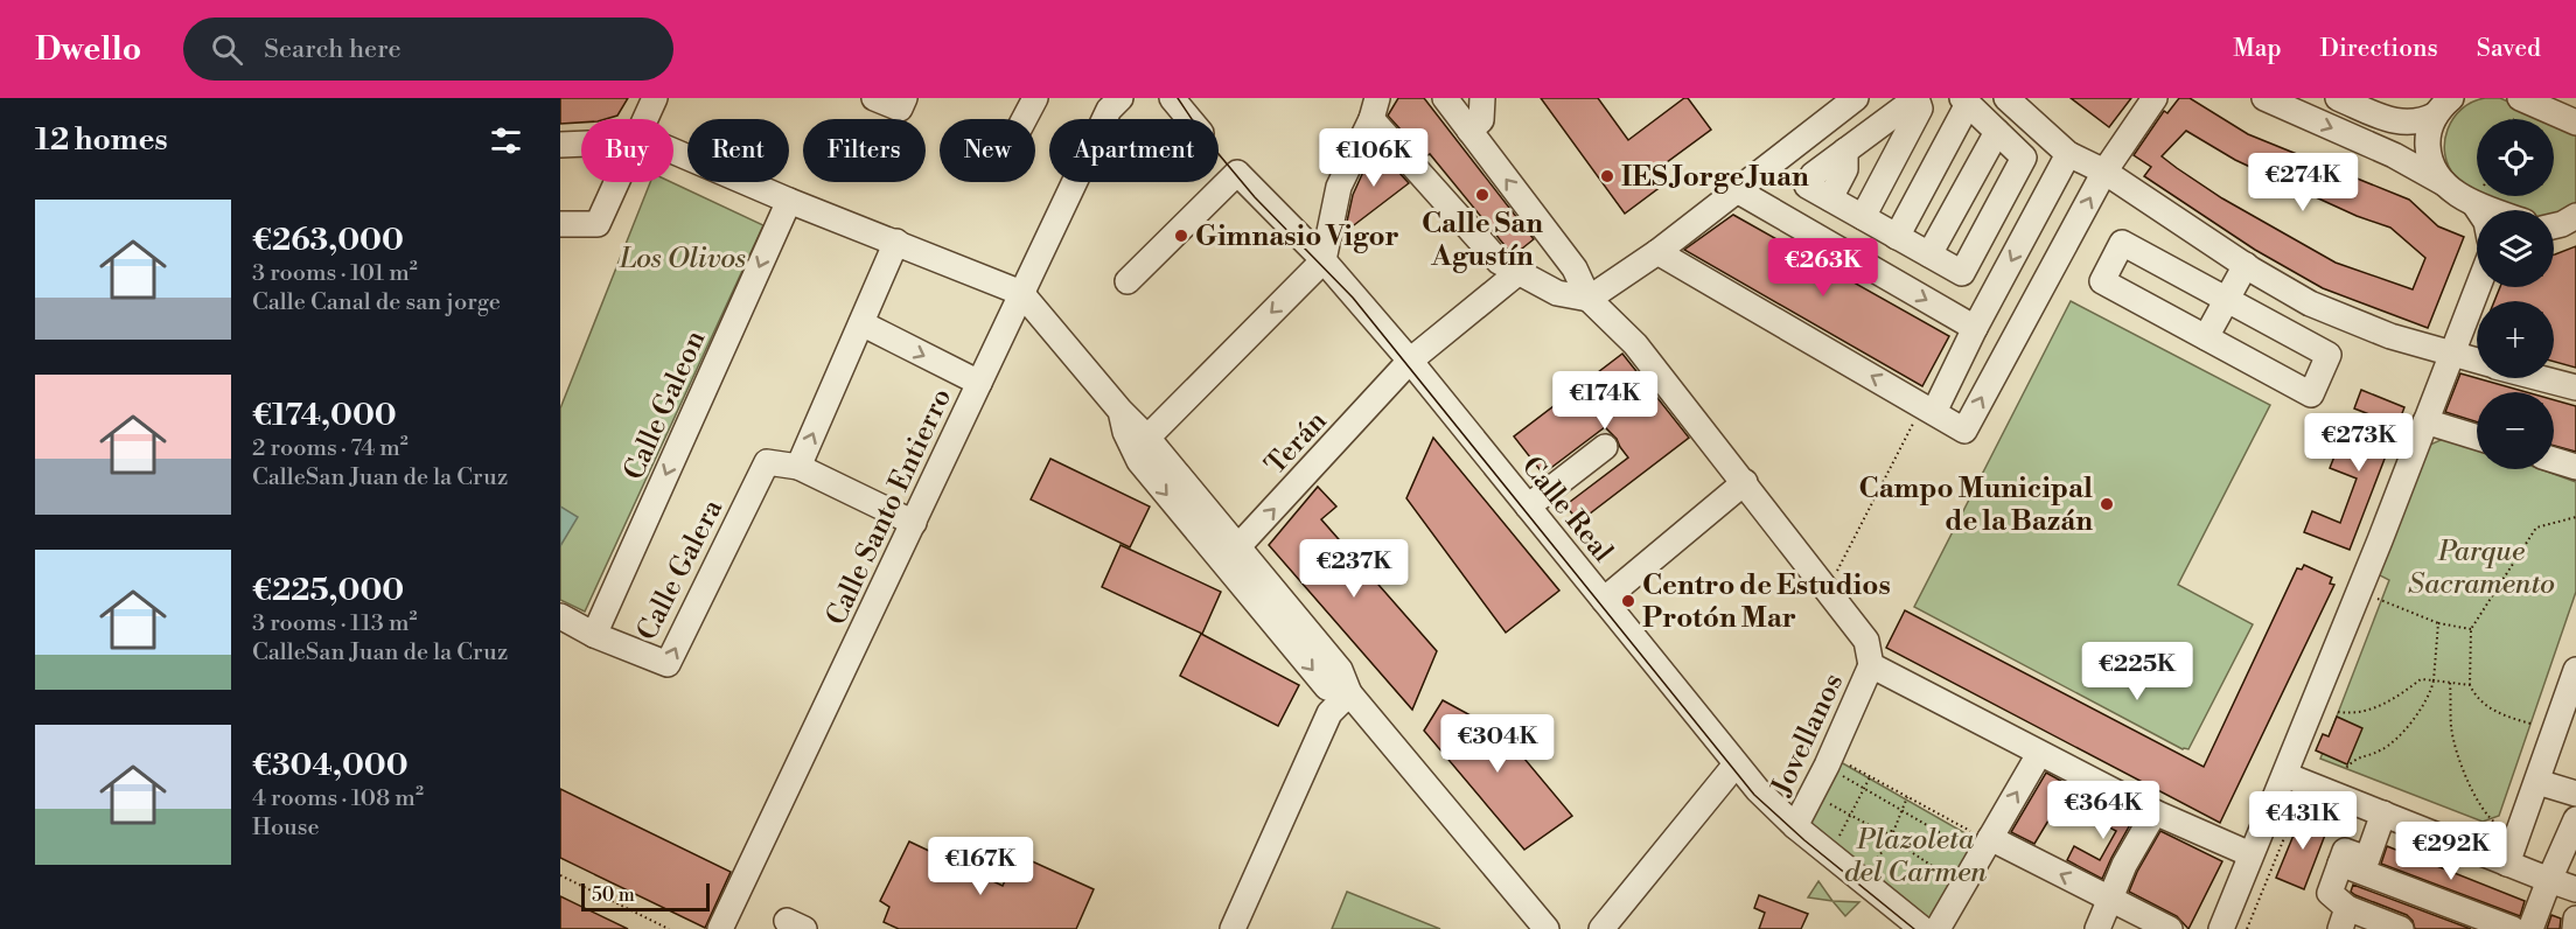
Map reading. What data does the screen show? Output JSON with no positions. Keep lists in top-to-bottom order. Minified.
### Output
{"streets":{"street":["Calle Galeon","Terán","Calle Santo Entierro","Calle Real","Calle Galera","Jovellanos"]},"crossings":[["Calle Galeon","Calle Galera"],["Terán","Calle Real"],["Calle Santo Entierro","Calle Galera"],["Calle Real","Jovellanos"]],"parks":["Los Olivos","Parque Sacramento","Plazoleta del Carmen"],"places":["IES Jorge Juan","Calle San Agustín","Gimnasio Vigor","Campo Municipal de la Bazán","Centro de Estudios Protón Mar"],"scale_bar":"50 m","page":{"header":"Dwello","search":"Search here","nav":["Map","Directions","Saved"],"heading":"12 homes","map_buttons":["+","−"],"chip":["Buy","Rent","Filters","New","Apartment"],"price":["€106K","€274K","€263K","€174K","€273K","€237K","€225K","€304K","€364K","€431K","€292K","€167K"],"list":[{"name":"€263,000","note":"3 rooms · 101 m² · Calle Canal de san jorge"},{"name":"€174,000","note":"2 rooms · 74 m² · CalleSan Juan de la Cruz"},{"name":"€225,000","note":"3 rooms · 113 m² · CalleSan Juan de la Cruz"},{"name":"€304,000","note":"4 rooms · 108 m² · House"}],"scale":"50 m"}}
